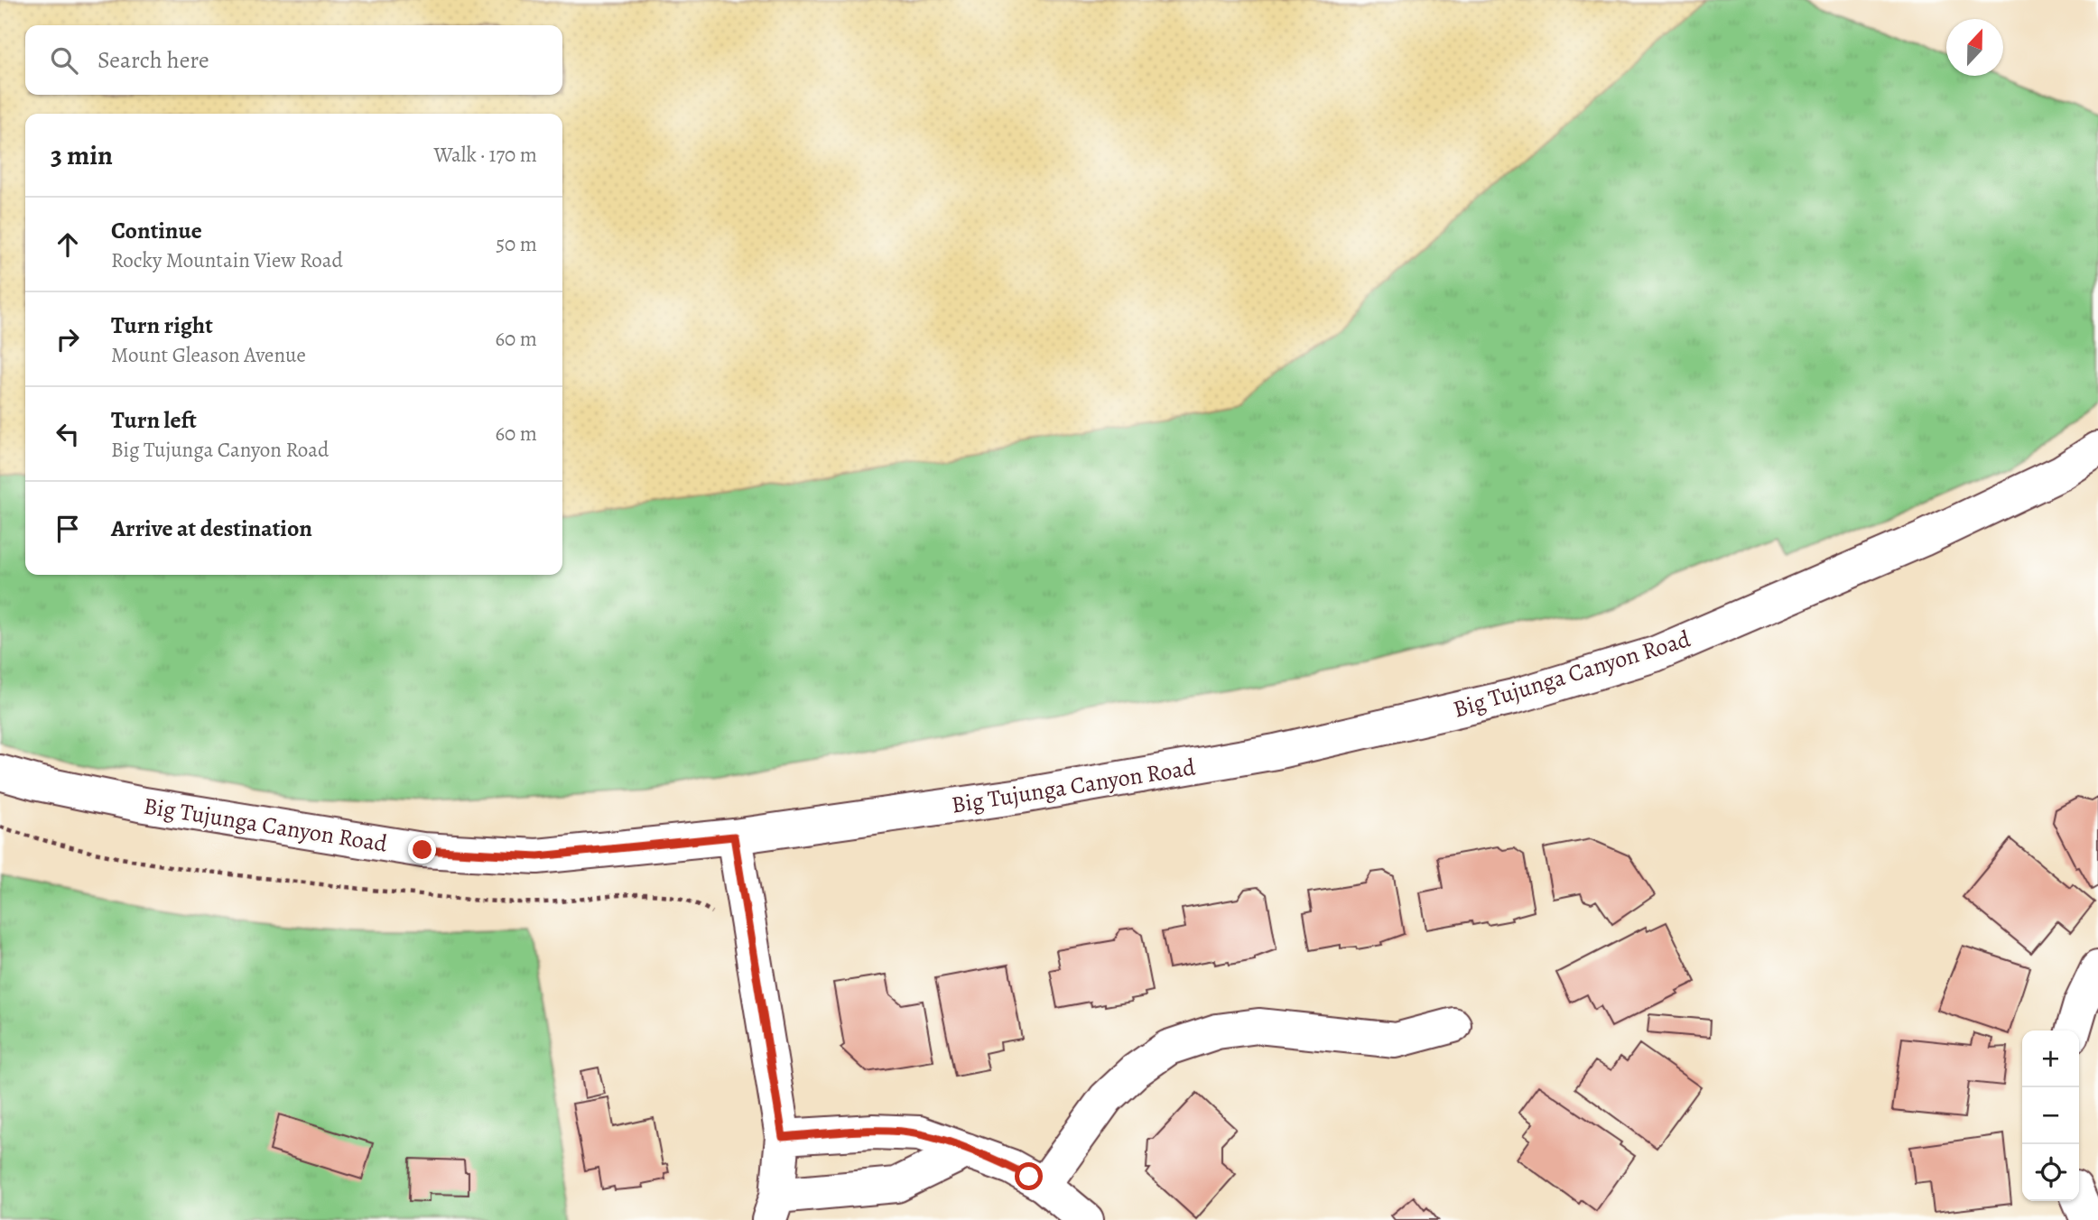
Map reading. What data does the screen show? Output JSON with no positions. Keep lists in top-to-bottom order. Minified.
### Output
{"streets":{"street":["Big Tujunga Canyon Road"]},"north":"top","page":{"search":"Search here","heading":["3 min","Walk · 170 m"],"list":[["Continue","Rocky Mountain View Road","50 m"],["Turn right","Mount Gleason Avenue","60 m"],["Turn left","Big Tujunga Canyon Road","60 m"],"Arrive at destination"],"map_buttons":["+","−"]}}
